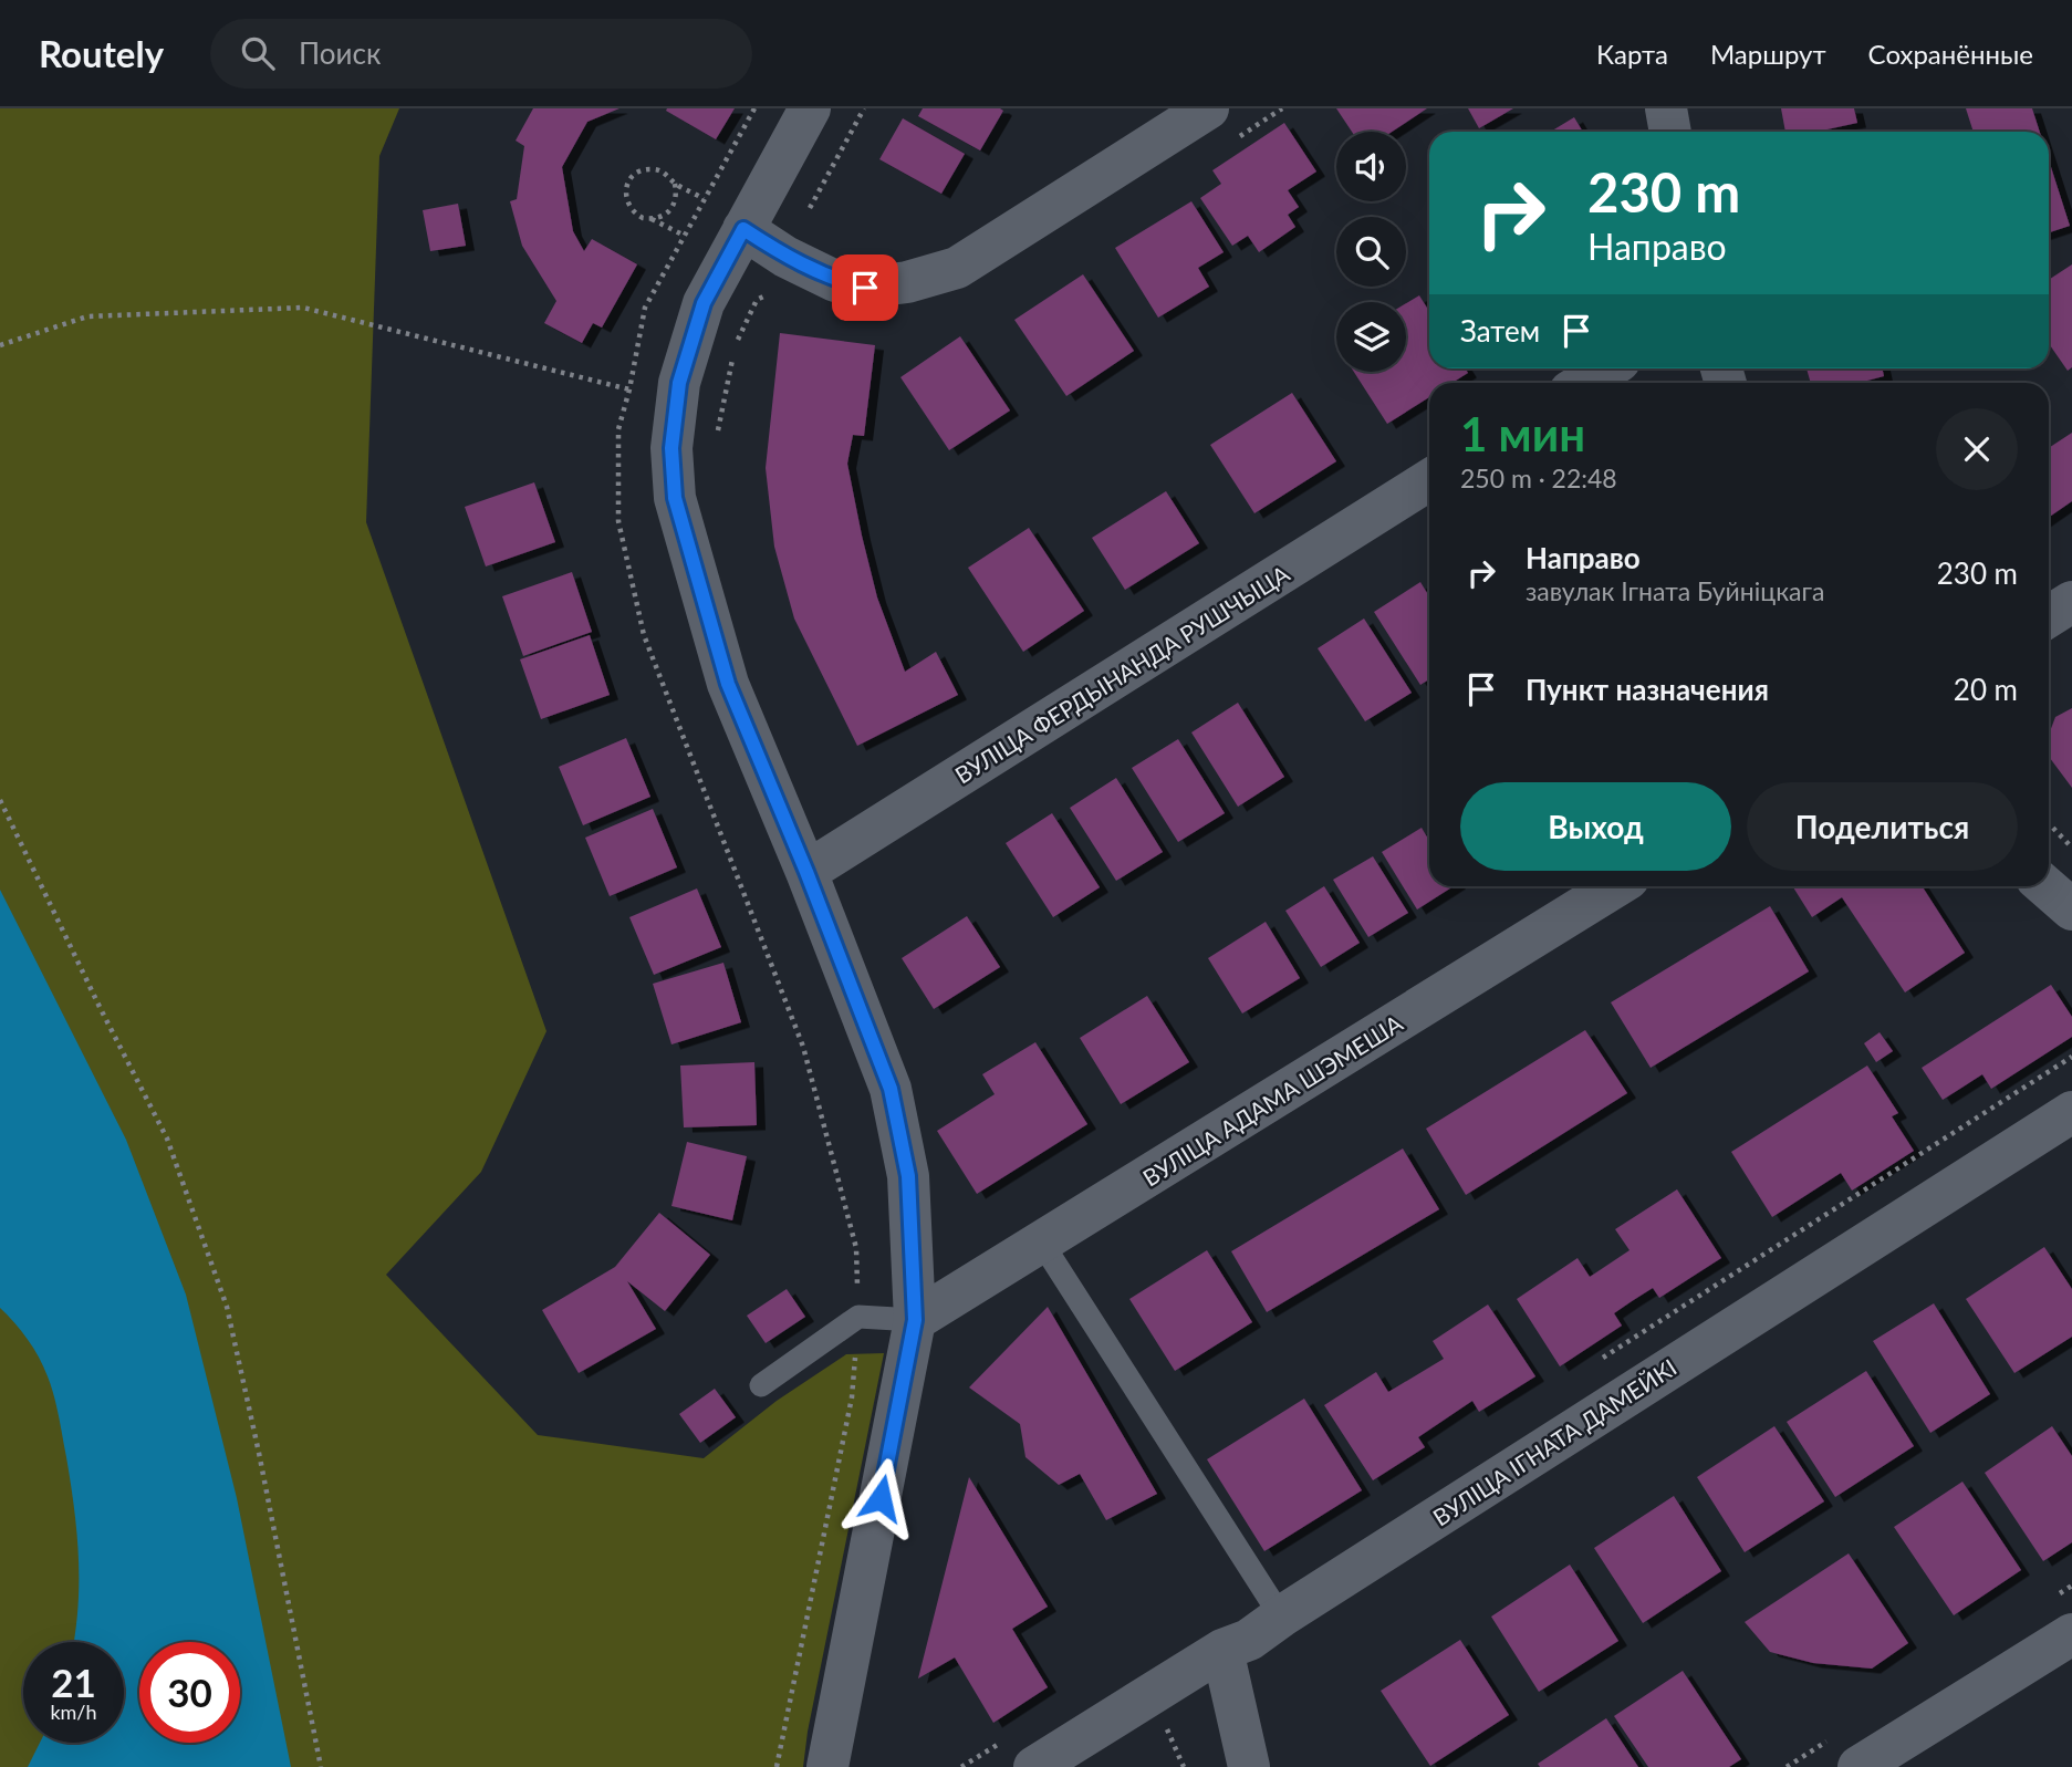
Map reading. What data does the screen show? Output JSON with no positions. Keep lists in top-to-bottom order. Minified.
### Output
{"streets":{"street":["ВУЛІЦА ФЕРДЫНАНДА РУШЧЫЦА","ВУЛІЦА АДАМА ШЭМЕША","ВУЛІЦА ІГНАТА ДАМЕЙКІ"]},"page":{"header":"Routely","search":"Поиск","nav":["Карта","Маршрут","Сохранённые"],"turn":["230 m","Направо"],"then":"Затем","heading":["1 мин","250 m · 22:48"],"list":[{"name":"Направо","note":"завулак Ігната Буйніцкага","value":"230 m"},{"name":"Пункт назначения","value":"20 m"}],"buttons":["Выход","Поделиться"],"speed":"21 km/h","limit":"30"}}
